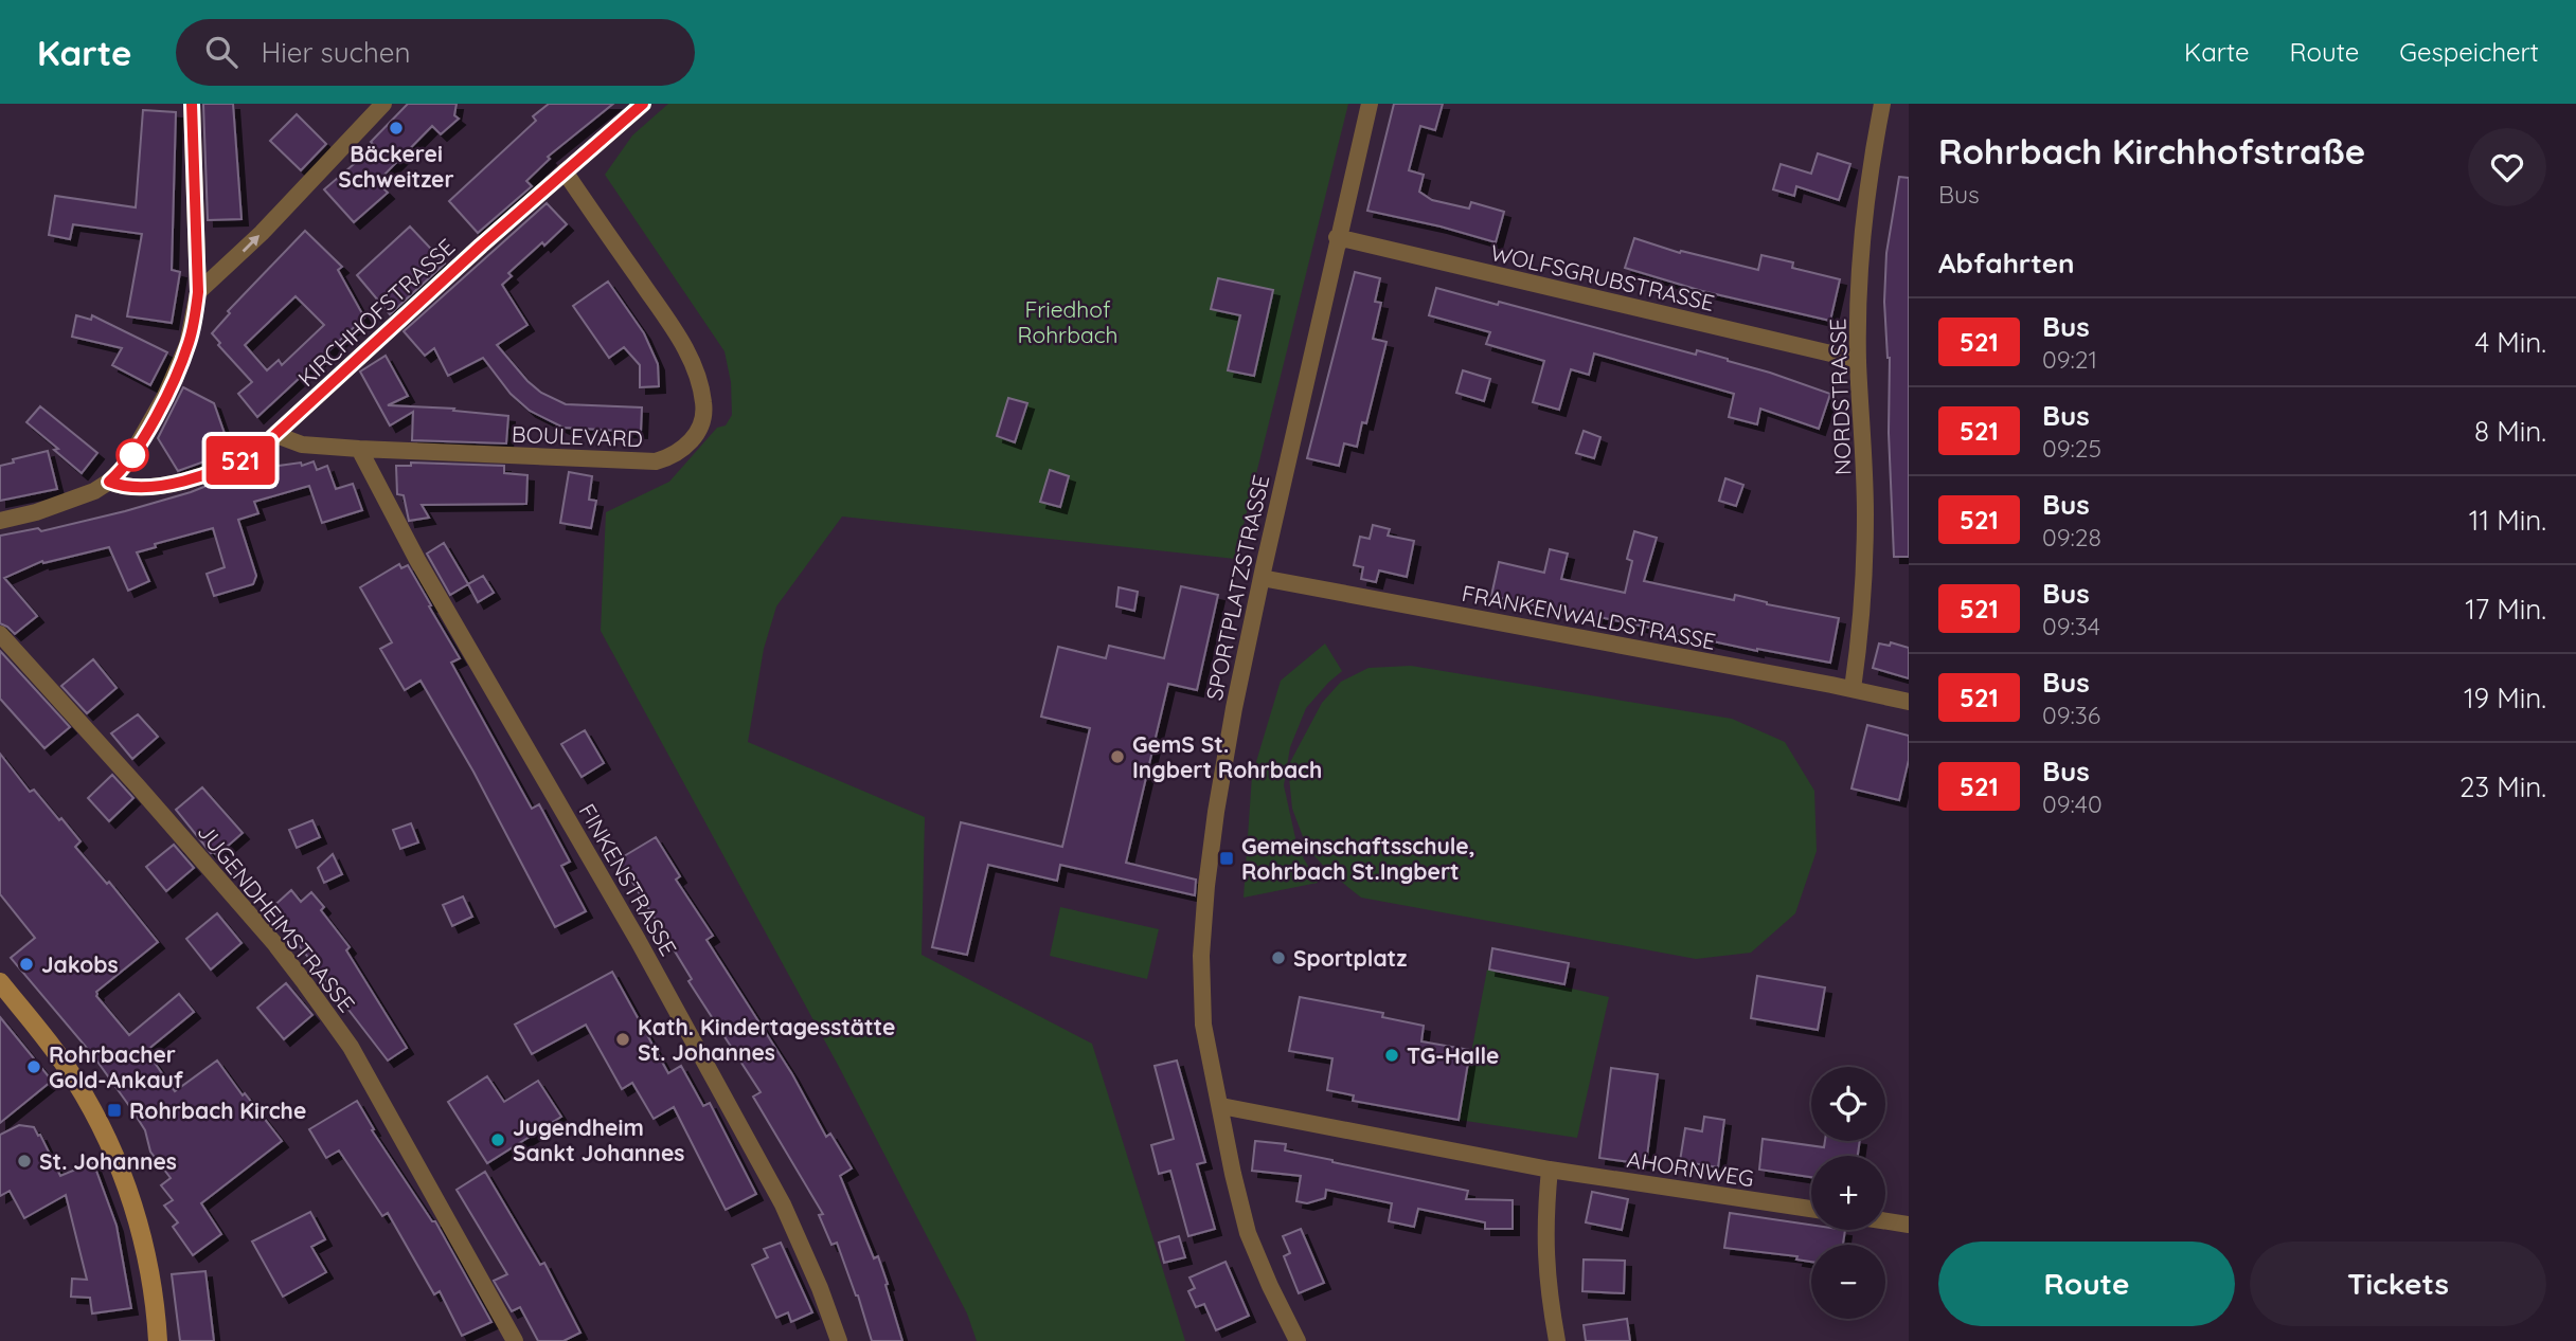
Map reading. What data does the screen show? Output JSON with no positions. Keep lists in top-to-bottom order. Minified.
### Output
{"streets":{"street":["WOLFSGRUBSTRASSE","KIRCHHOFSTRASSE","NORDSTRASSE","BOULEVARD","SPORTPLATZSTRASSE","FRANKENWALDSTRASSE","FINKENSTRASSE","JUGENDHEIMSTRASSE","AHORNWEG"]},"crossings":[["WOLFSGRUBSTRASSE","NORDSTRASSE"],["WOLFSGRUBSTRASSE","SPORTPLATZSTRASSE"],["KIRCHHOFSTRASSE","BOULEVARD"],["NORDSTRASSE","FRANKENWALDSTRASSE"],["BOULEVARD","FINKENSTRASSE"],["SPORTPLATZSTRASSE","FRANKENWALDSTRASSE"]],"parks":["Friedhof Rohrbach"],"places":{"other":["Bäckerei Schweitzer","GemS St. Ingbert Rohrbach","Sportplatz","Jakobs","Kath. Kindertagesstätte St. Johannes","TG-Halle","Rohrbacher Gold-Ankauf","Jugendheim Sankt Johannes","St. Johannes"],"transit":["Gemeinschaftsschule, Rohrbach St.Ingbert","Rohrbach Kirche"]},"lines":["bus line 521"],"page":{"header":"Karte","search":"Hier suchen","nav":["Karte","Route","Gespeichert"],"on_map":"521","heading":[["Rohrbach Kirchhofstraße","Bus"],"Abfahrten"],"list":[{"mark":"521","name":"Bus","note":"09:21","value":"4 Min."},{"mark":"521","name":"Bus","note":"09:25","value":"8 Min."},{"mark":"521","name":"Bus","note":"09:28","value":"11 Min."},{"mark":"521","name":"Bus","note":"09:34","value":"17 Min."},{"mark":"521","name":"Bus","note":"09:36","value":"19 Min."},{"mark":"521","name":"Bus","note":"09:40","value":"23 Min."}],"map_buttons":["+","−"],"buttons":["Route","Tickets"]}}
